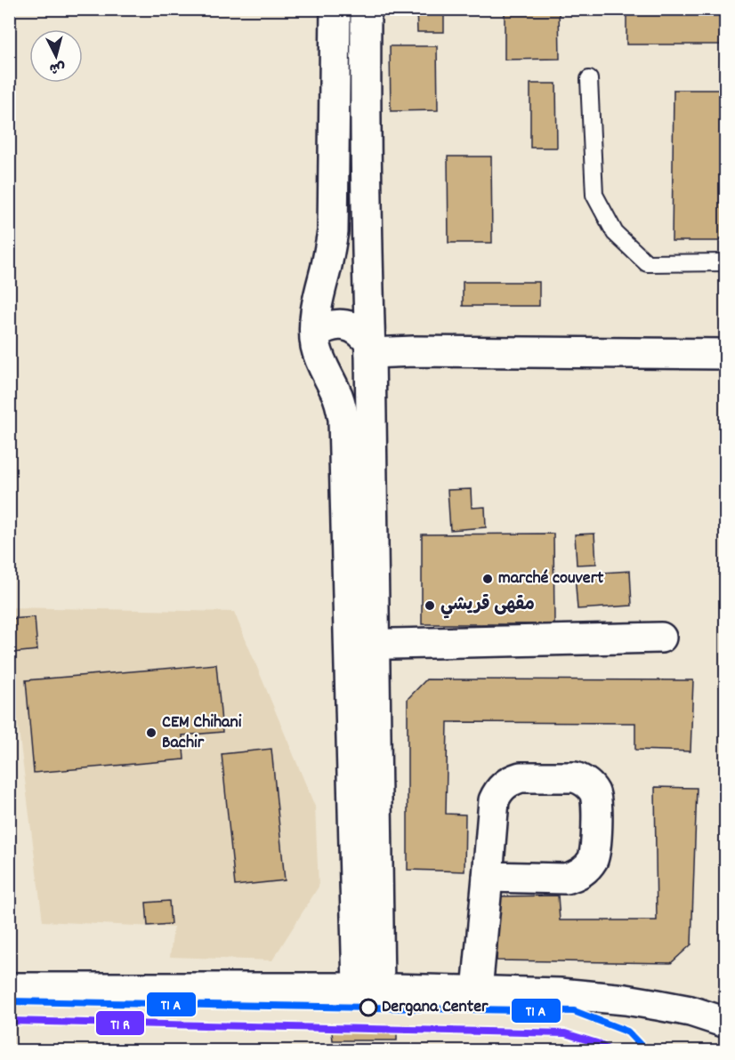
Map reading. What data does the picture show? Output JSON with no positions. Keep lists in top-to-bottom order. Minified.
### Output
{"places":["marché couvert","مقهى قريشي","CEM Chihani Bachir","Dergana Center"],"north":"bottom"}
